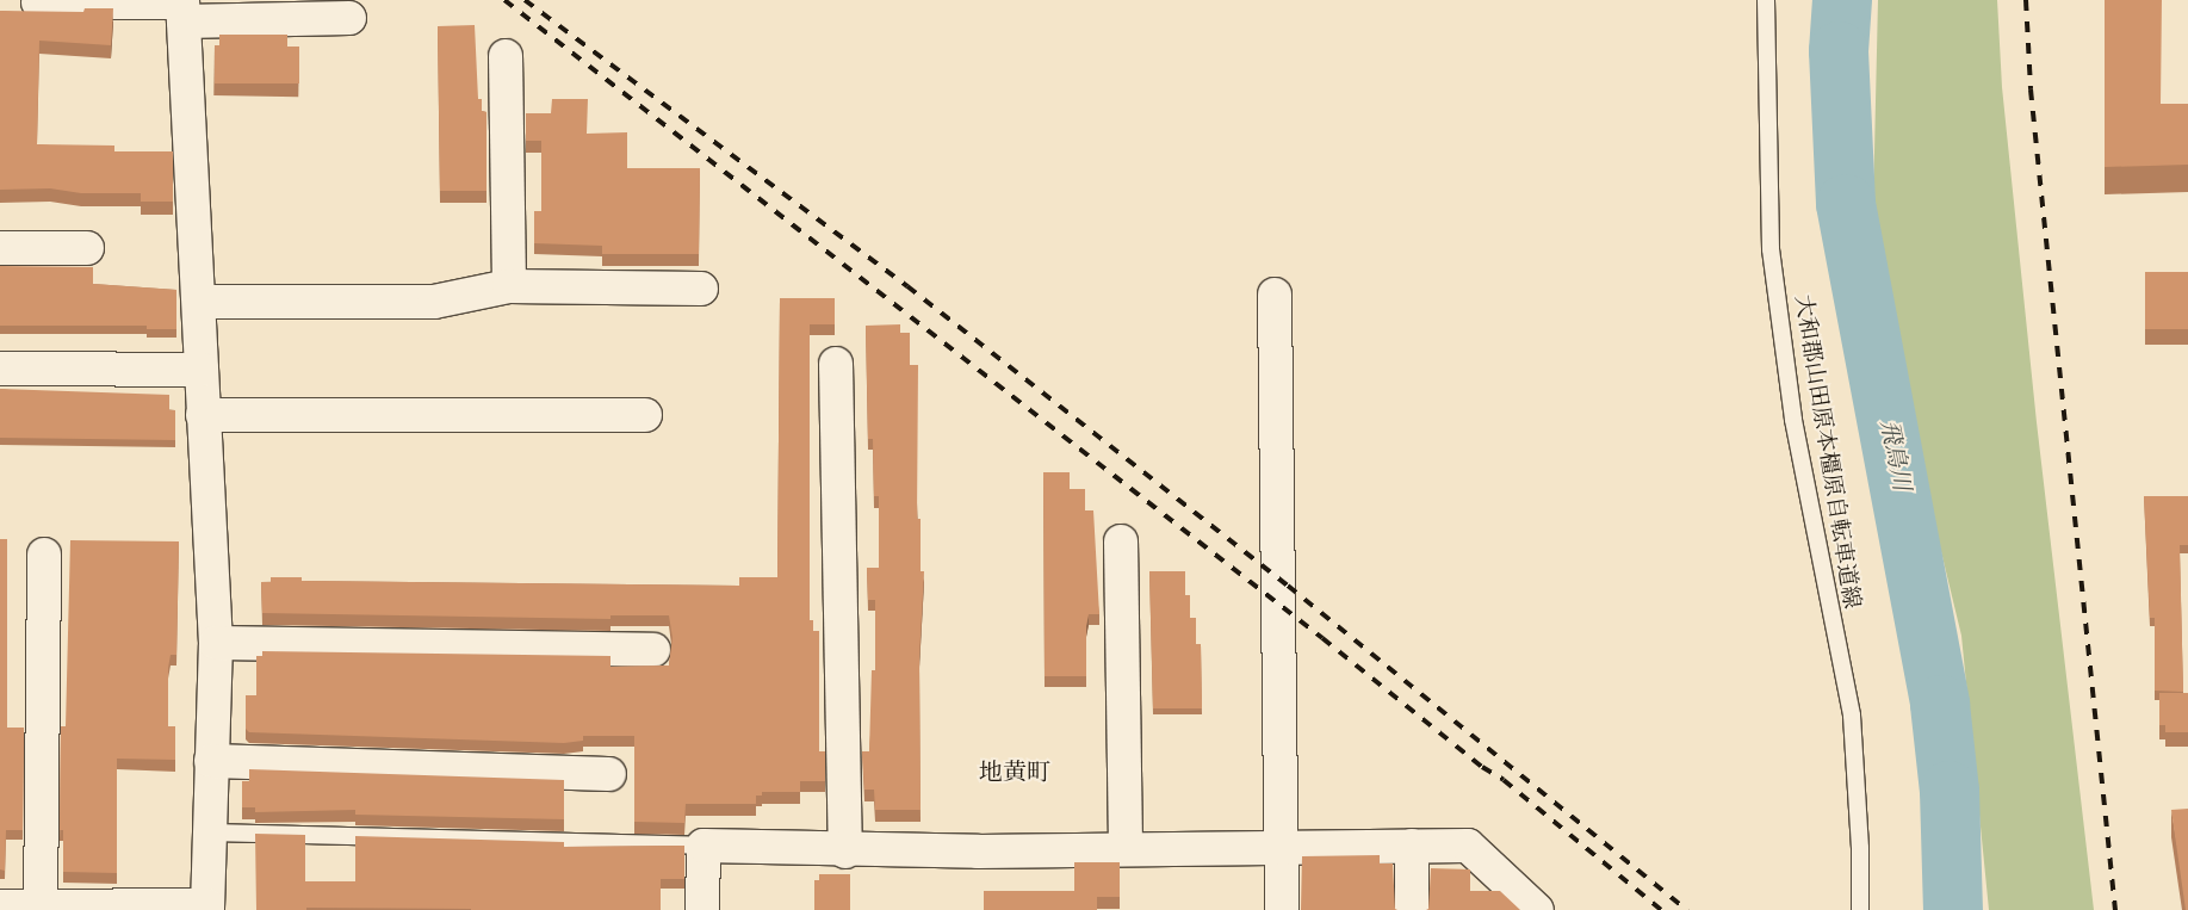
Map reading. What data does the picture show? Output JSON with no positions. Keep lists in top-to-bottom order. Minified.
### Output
{"streets":{"lane":["大和郡山田原本橿原自転車道線"]},"districts":["地黄町"],"water":["飛鳥川"]}
